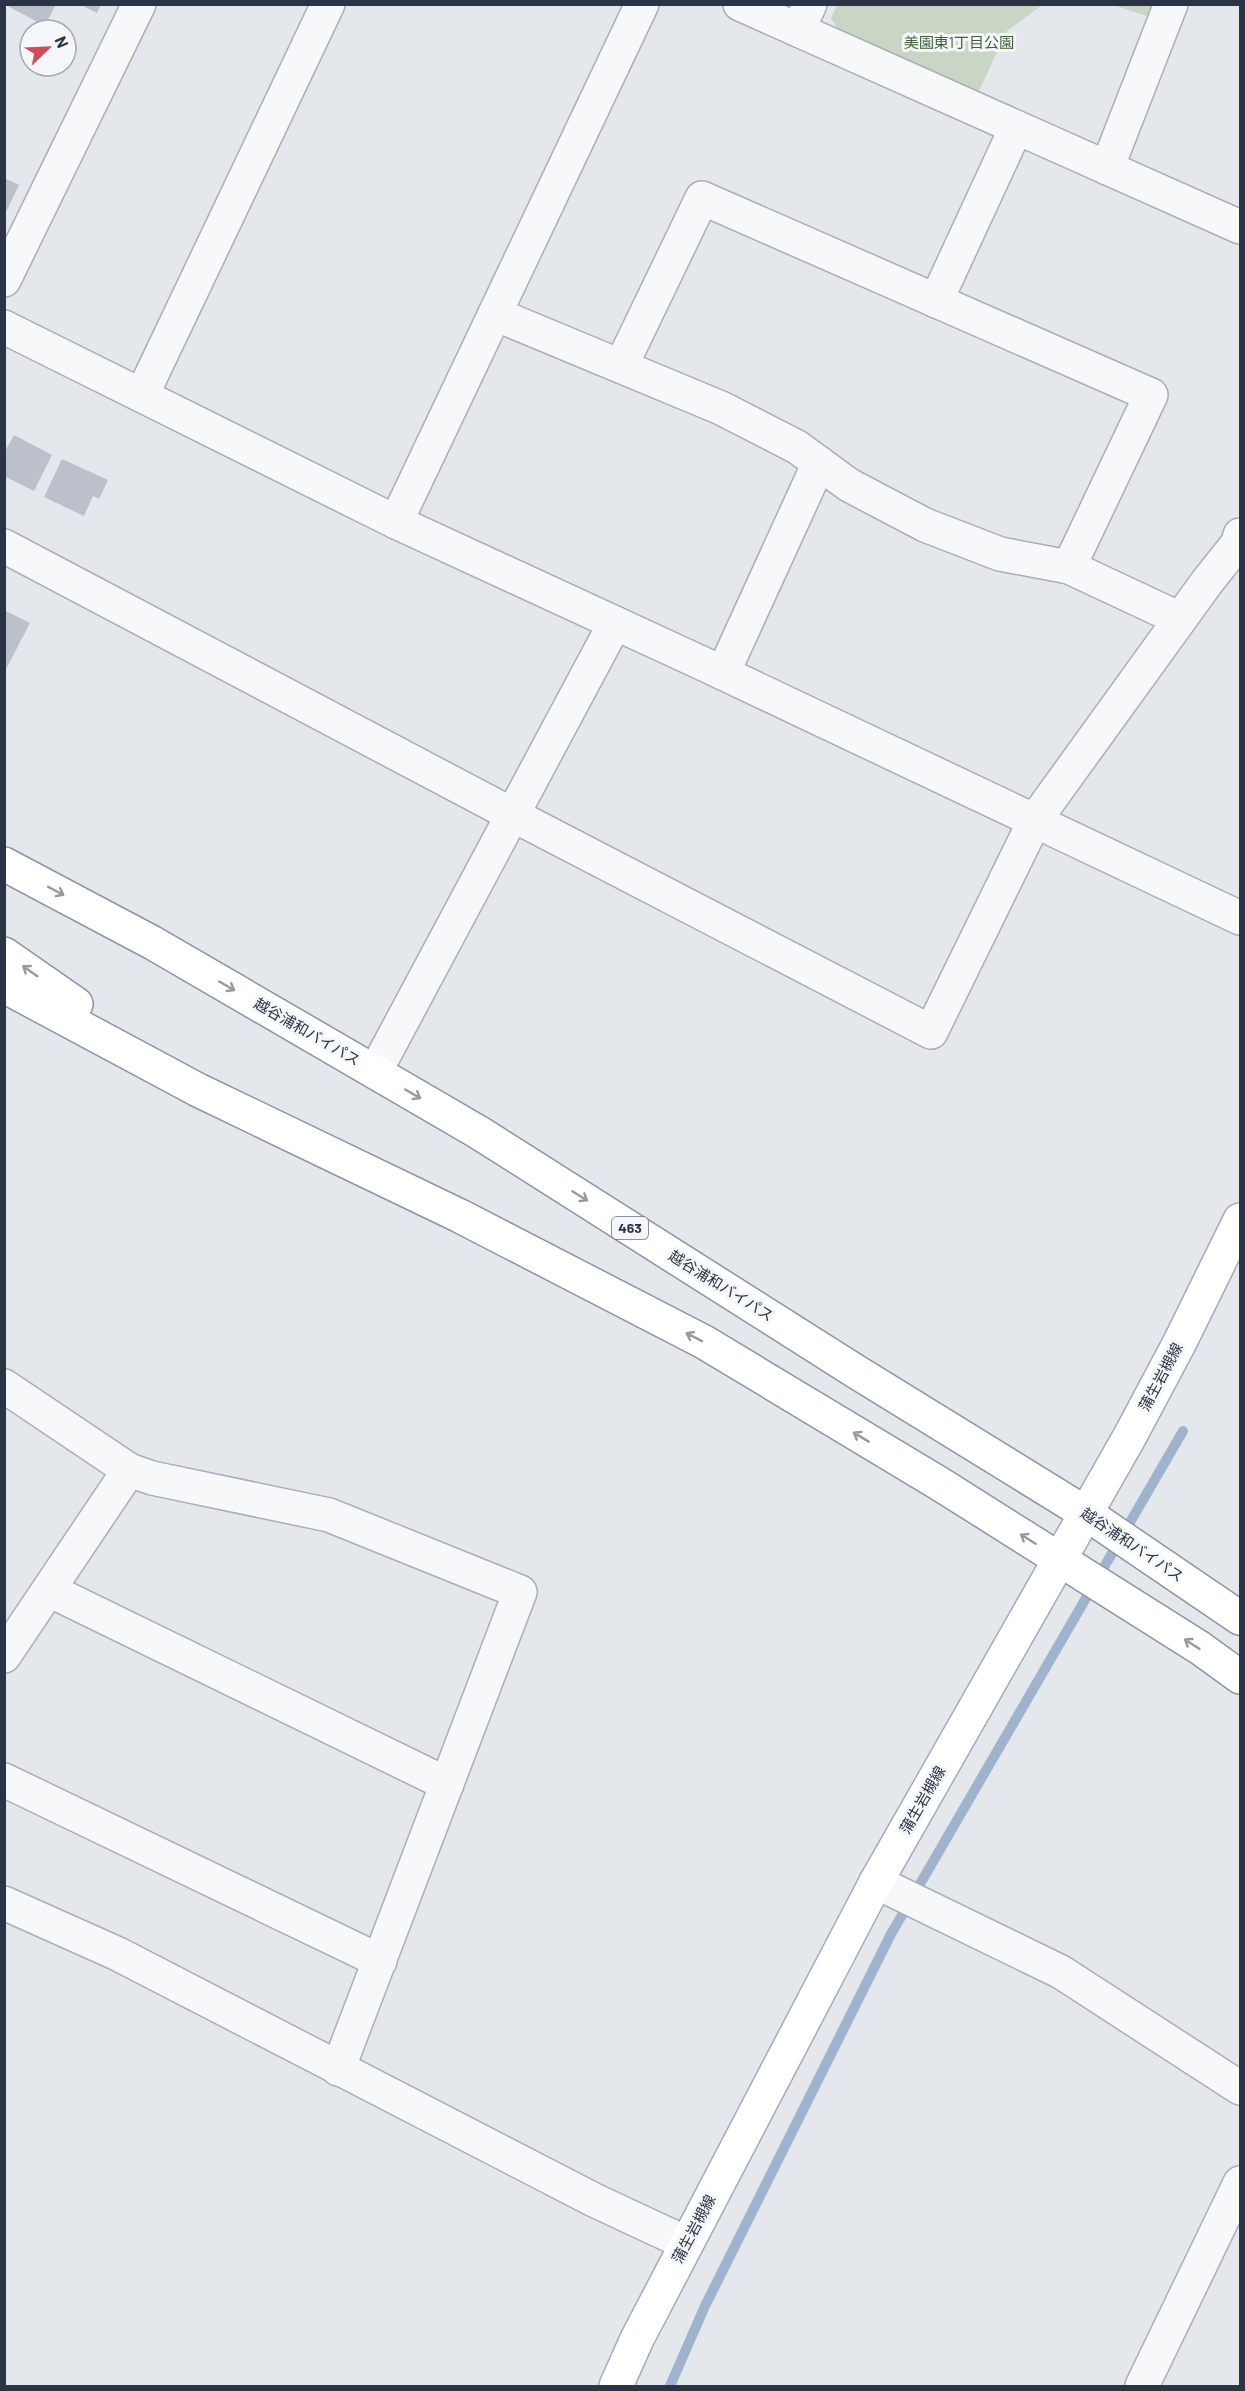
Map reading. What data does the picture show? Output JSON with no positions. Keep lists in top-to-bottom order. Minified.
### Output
{"streets":{"main road":["越谷浦和バイパス","463","蒲生岩槻線"]},"crossings":[["越谷浦和バイパス","蒲生岩槻線"]],"parks":["美園東1丁目公園"],"north":"top right"}
